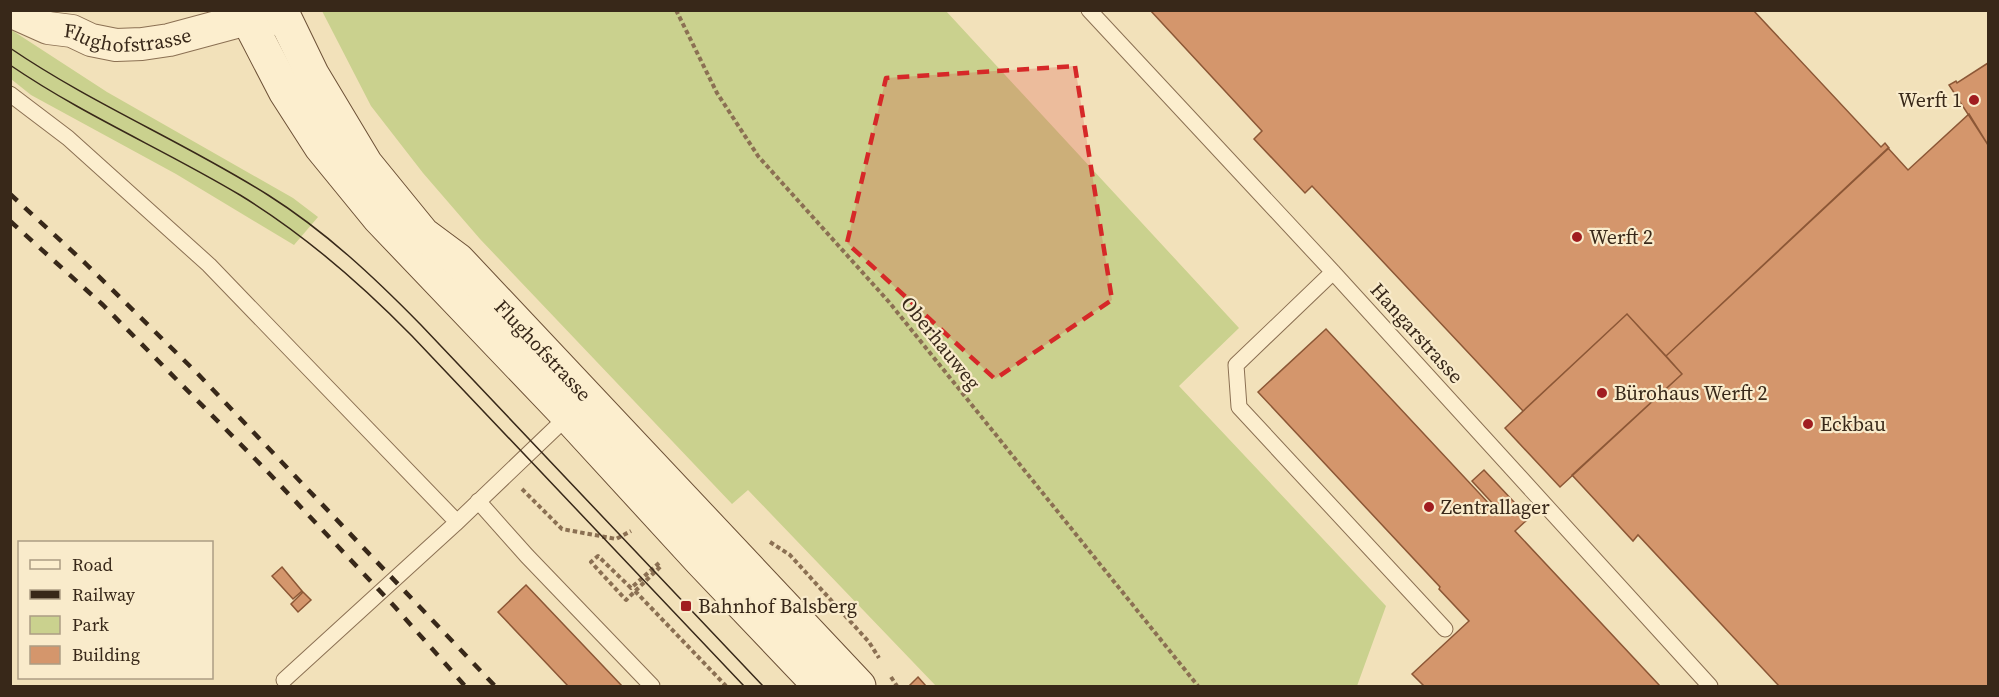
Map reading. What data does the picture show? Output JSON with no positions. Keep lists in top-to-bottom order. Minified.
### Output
{"streets":{"main road":["Flughofstrasse"],"lane":["Hangarstrasse"],"path":["Oberhauweg"]},"places":{"other":["Werft 1","Werft 2","Bürohaus Werft 2","Eckbau","Zentrallager"],"transit":["Bahnhof Balsberg"]},"legend":["Road","Railway","Park","Building"]}
